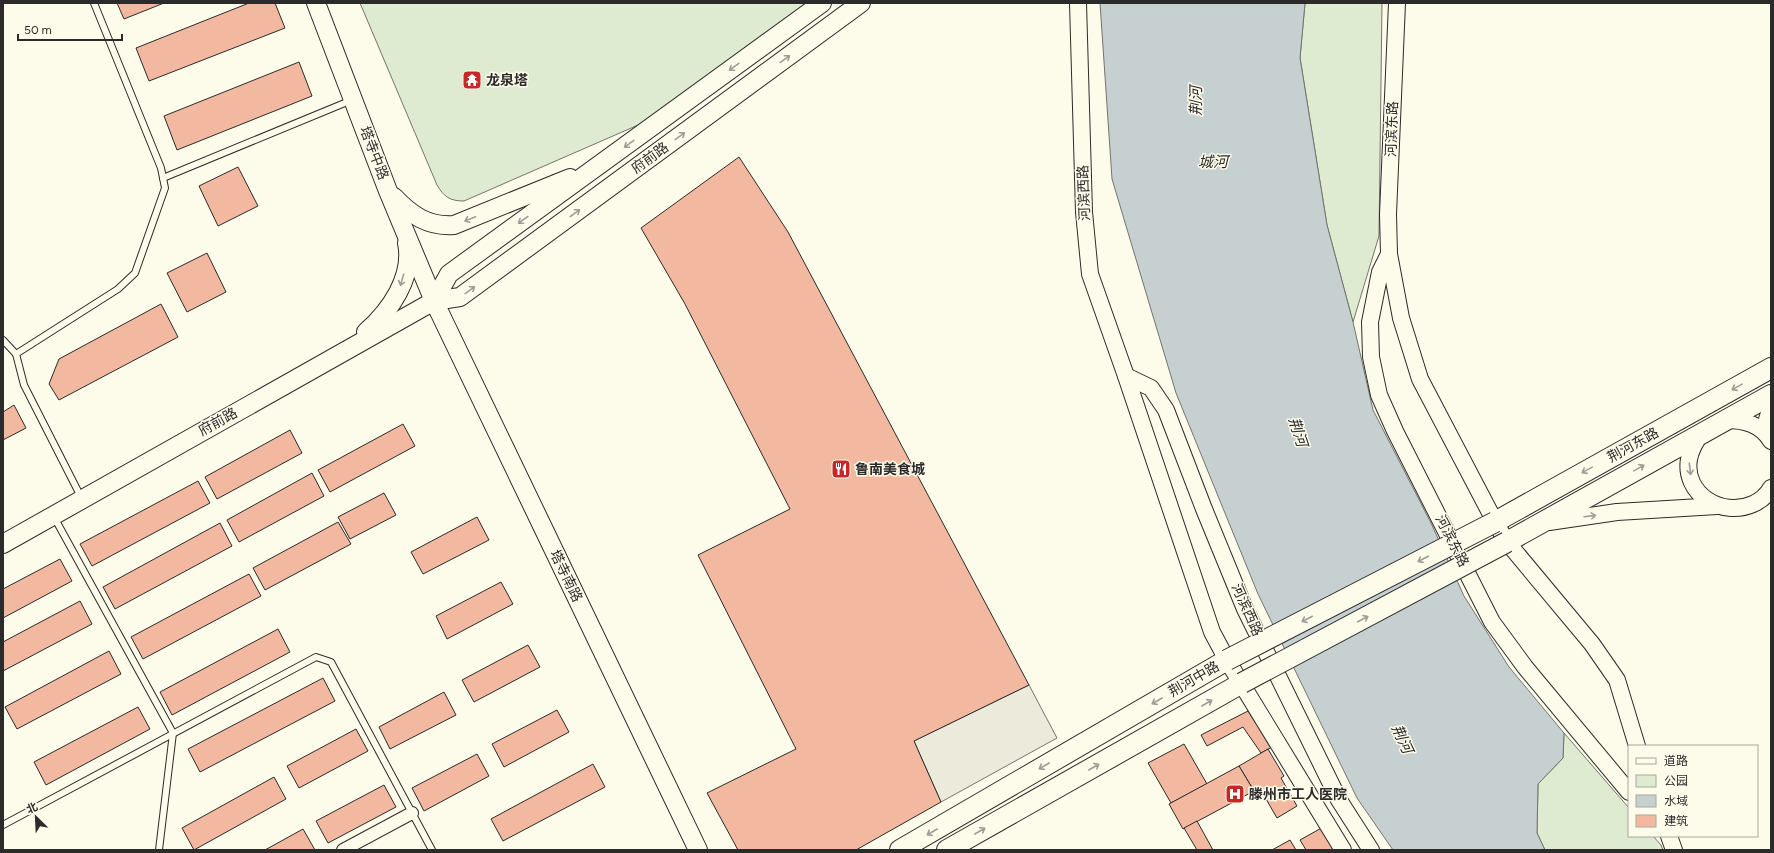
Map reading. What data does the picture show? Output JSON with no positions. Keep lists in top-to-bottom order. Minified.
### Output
{"streets":{"main road":["塔寺中路","府前路","荆河东路","塔寺南路","荆河中路"],"street":["河滨东路","河滨西路"]},"crossings":[["河滨东路","荆河东路"],["河滨东路","荆河中路"],["塔寺中路","府前路"],["塔寺中路","塔寺南路"],["府前路","塔寺南路"],["河滨西路","荆河中路"],["荆河东路","荆河中路"]],"water":["荆河","城河"],"places":{"temple":["龙泉塔"],"restaurant":["鲁南美食城"],"hospital":["滕州市工人医院"]},"legend":["道路","公园","水域","建筑"],"scale_bar":"50 m","north":"top left"}
